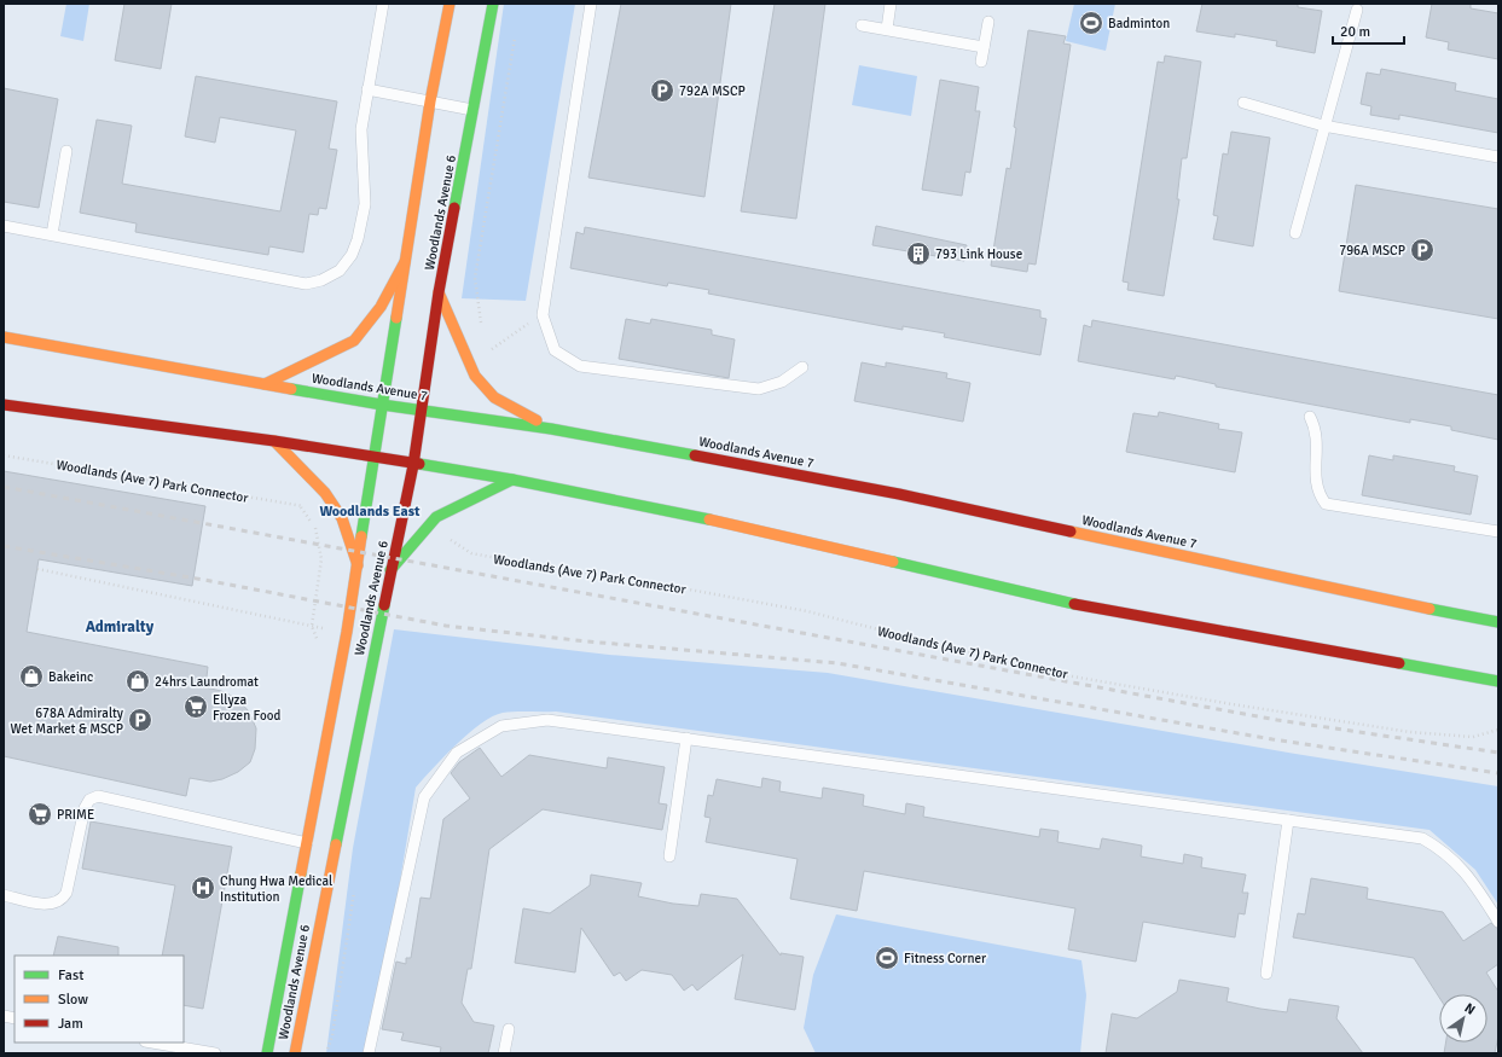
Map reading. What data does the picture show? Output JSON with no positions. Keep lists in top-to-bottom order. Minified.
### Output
{"streets":{"main road":["Woodlands Avenue 6","Woodlands Avenue 7"],"path":["Woodlands (Ave 7) Park Connector"]},"crossings":[["Woodlands Avenue 6","Woodlands Avenue 7"]],"districts":["Woodlands East","Admiralty"],"places":{"sports":["Badminton","Fitness Corner"],"parking":["792A MSCP","796A MSCP","678A Admiralty Wet Market & MSCP"],"building":["793 Link House"],"shop":["Bakeinc","24hrs Laundromat"],"supermarket":["Ellyza Frozen Food","PRIME"],"hospital":["Chung Hwa Medical Institution"]},"legend":["Fast","Slow","Jam"],"scale_bar":"20 m","north":"top right"}
